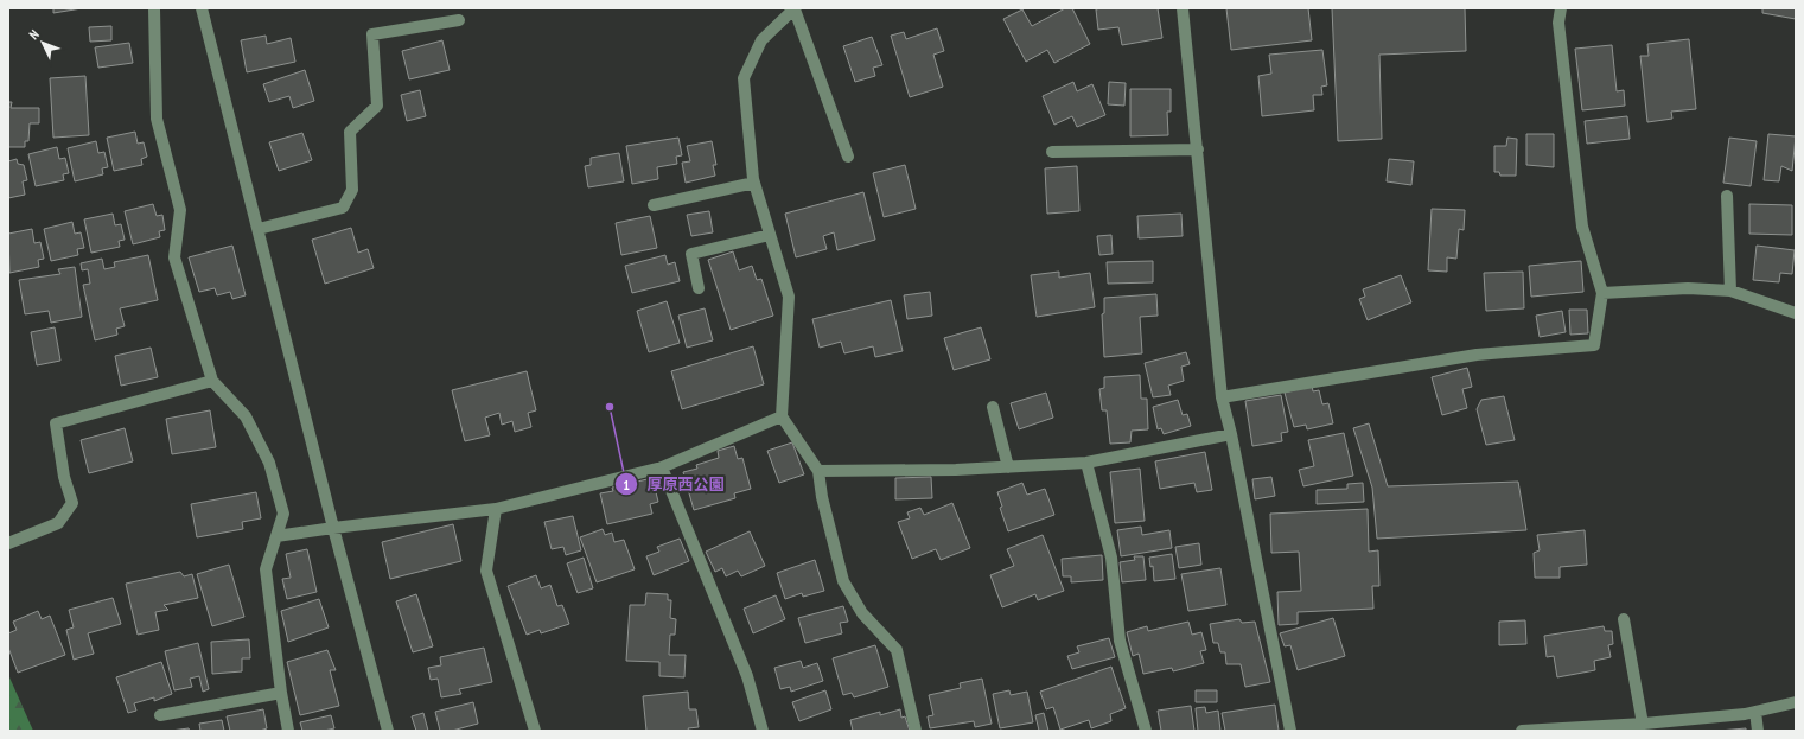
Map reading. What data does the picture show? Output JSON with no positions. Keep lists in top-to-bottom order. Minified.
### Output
{"places":["厚原西公園"],"north":"top left"}
